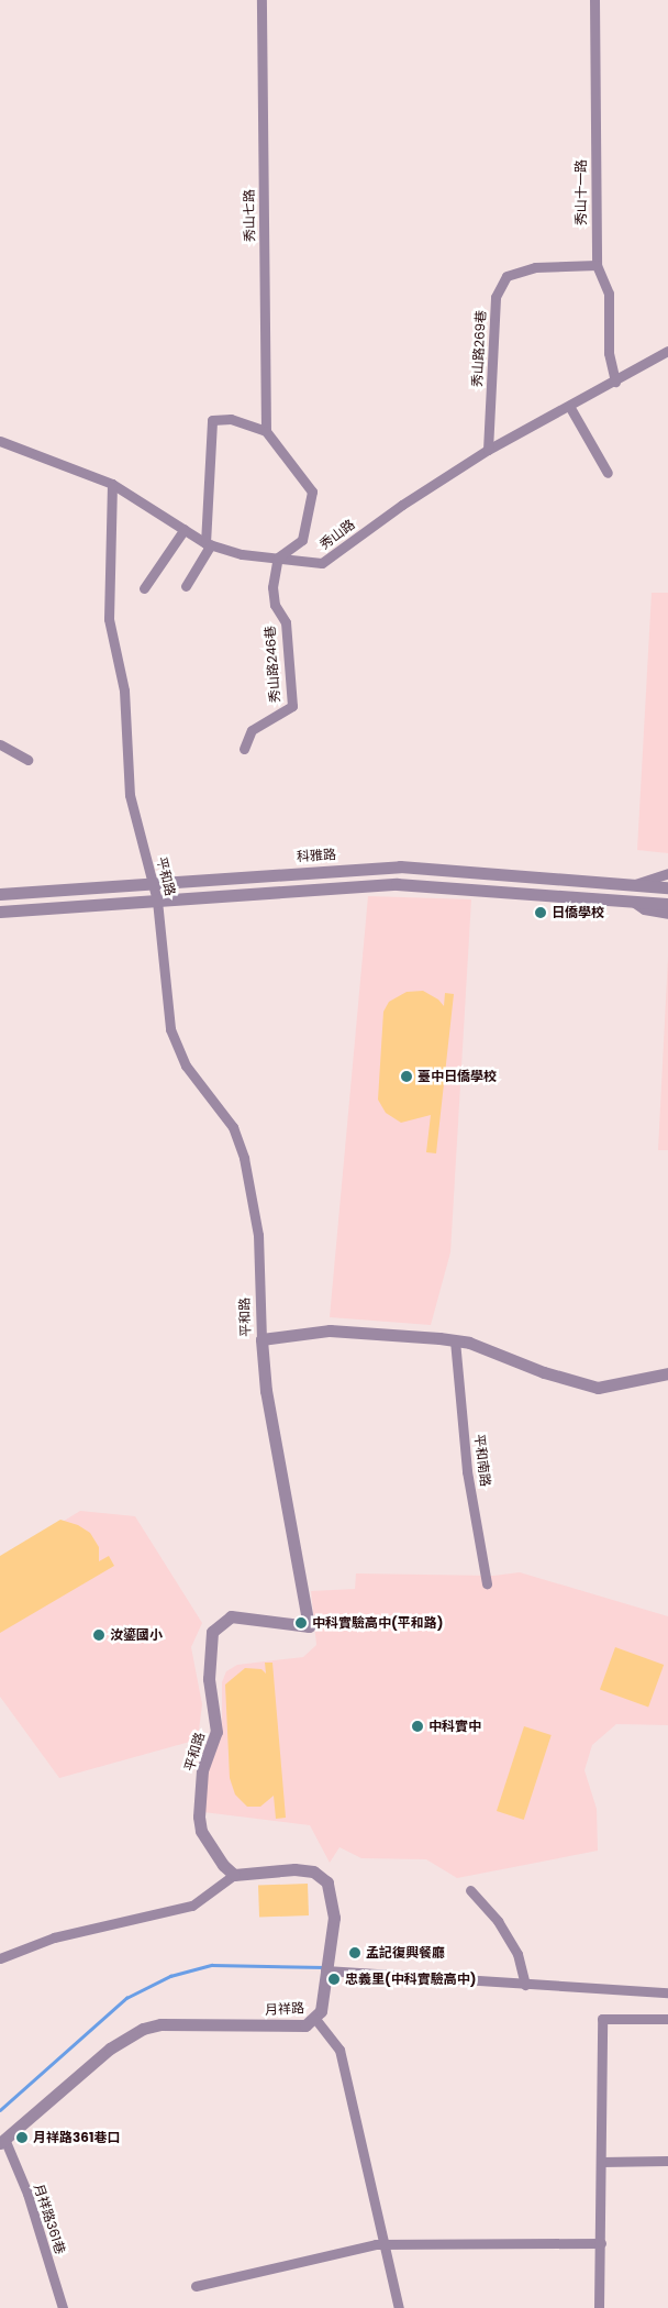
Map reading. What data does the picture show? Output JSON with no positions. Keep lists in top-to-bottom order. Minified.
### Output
{"streets":{"street":["秀山十一路","秀山七路","秀山路269巷","秀山路","秀山路246巷","科雅路","平和路","平和南路","月祥路","月祥路361巷"]},"crossings":[["秀山十一路","秀山路269巷"],["秀山十一路","秀山路"],["秀山路269巷","秀山路"],["秀山路","秀山路246巷"],["秀山路","平和路"],["科雅路","平和路"],["月祥路","月祥路361巷"]],"places":["日僑學校","臺中日僑學校","中科實驗高中(平和路)","汝鎏國小","中科實中","孟記復興餐廳","忠義里(中科實驗高中)","月祥路361巷口"]}
